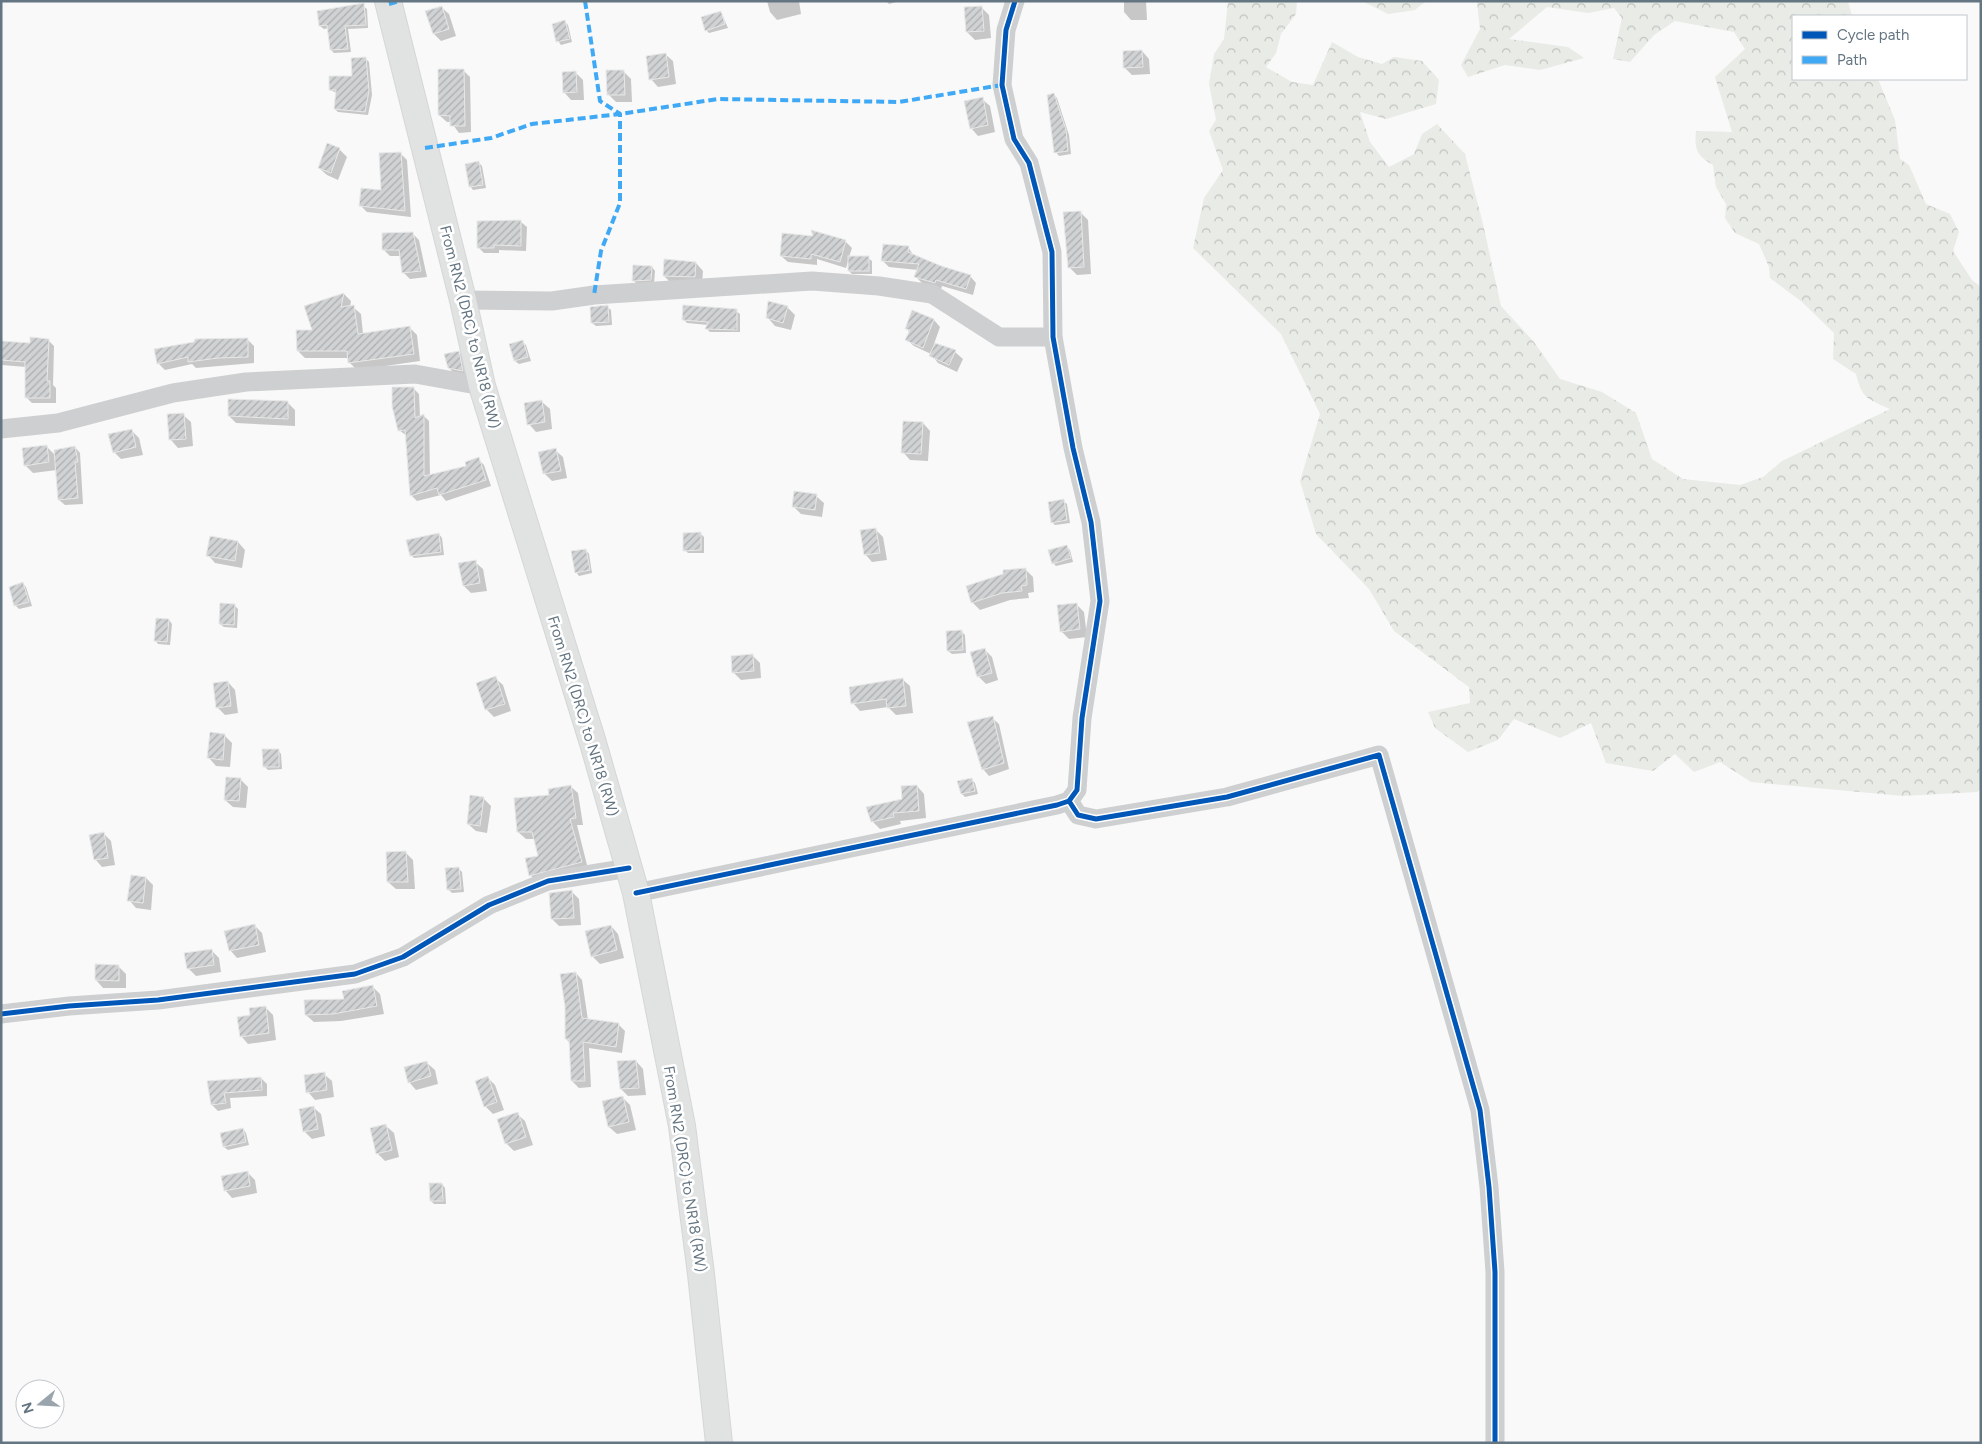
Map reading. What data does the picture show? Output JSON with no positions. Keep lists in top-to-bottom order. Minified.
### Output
{"streets":{"main road":["From RN2 (DRC) to NR18 (RW)"]},"legend":["Cycle path","Path"],"north":"left"}
